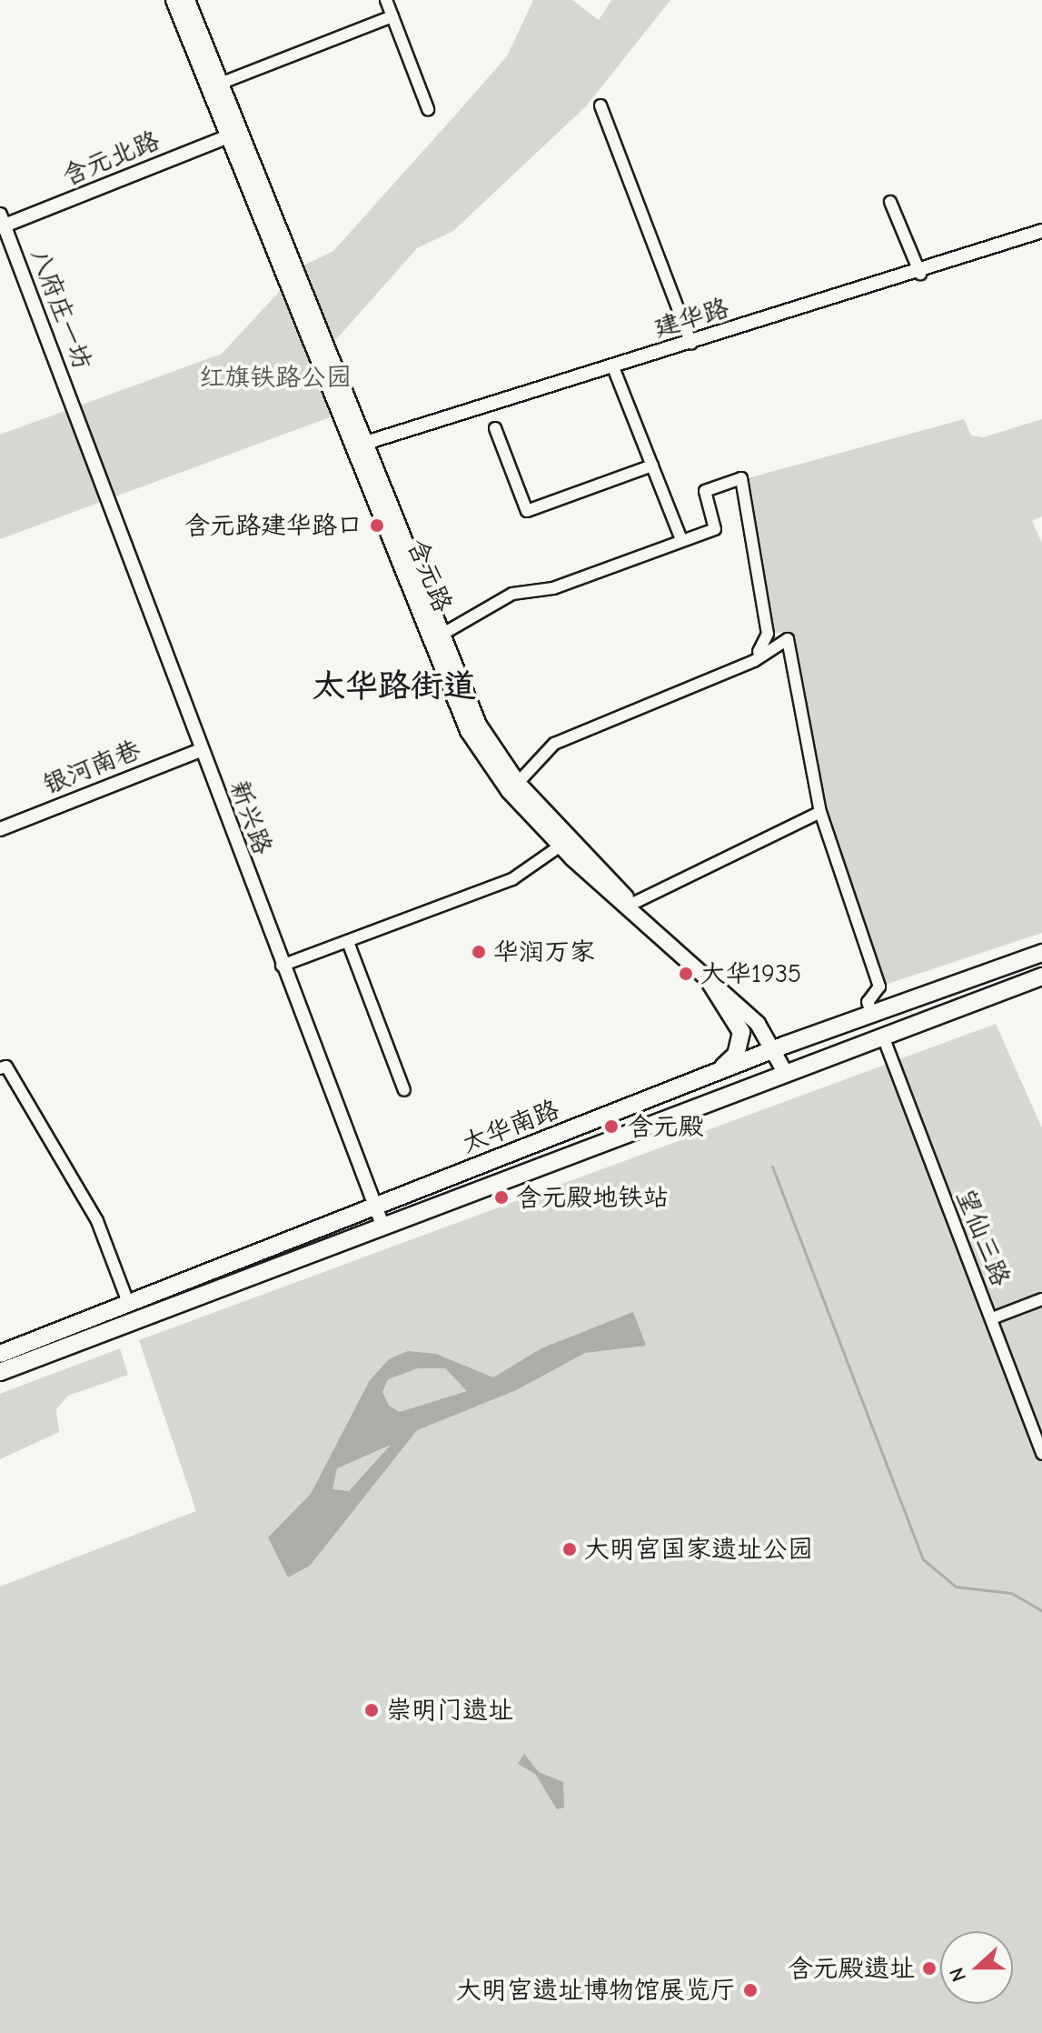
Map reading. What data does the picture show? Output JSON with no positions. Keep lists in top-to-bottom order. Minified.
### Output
{"streets":{"main road":["含元路","太华南路"],"street":["含元北路","八府庄一坊","建华路","银河南巷","新兴路","望仙三路"]},"crossings":[["含元北路","八府庄一坊"],["含元北路","含元路"],["八府庄一坊","新兴路"],["建华路","含元路"],["含元路","太华南路"],["银河南巷","新兴路"],["新兴路","太华南路"],["太华南路","望仙三路"]],"districts":["太华路街道"],"parks":["红旗铁路公园"],"places":["含元路建华路口","华润万家","大华1935","含元殿","含元殿地铁站","大明宫国家遗址公园","崇明门遗址","含元殿遗址","大明宫遗址博物馆展览厅"],"north":"left"}
